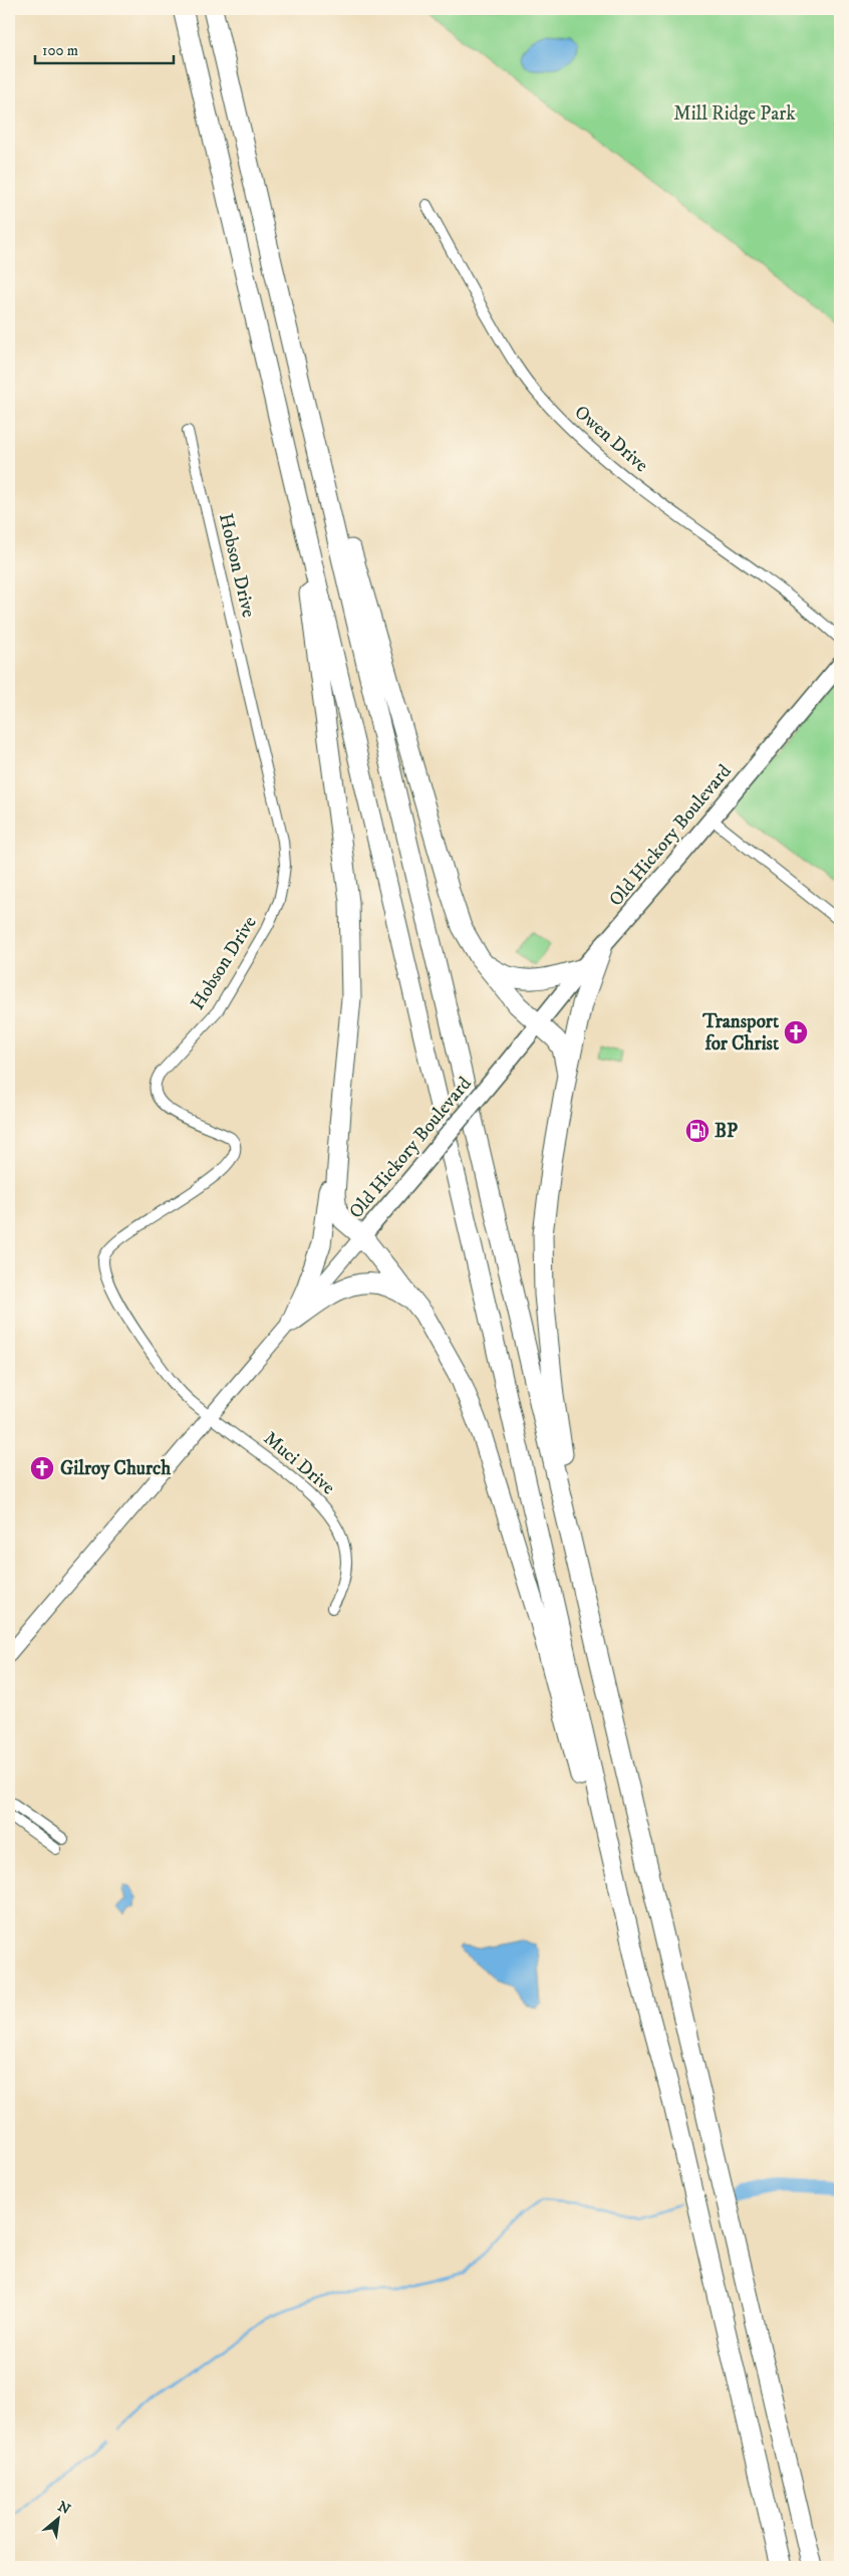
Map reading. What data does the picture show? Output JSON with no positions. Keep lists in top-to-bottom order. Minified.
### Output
{"streets":{"main road":["Old Hickory Boulevard"],"street":["Owen Drive","Hobson Drive","Muci Drive"]},"crossings":[["Hobson Drive","Old Hickory Boulevard"],["Hobson Drive","Muci Drive"],["Old Hickory Boulevard","Muci Drive"]],"parks":["Mill Ridge Park"],"places":{"church":["Transport for Christ","Gilroy Church"],"fuel station":["BP"]},"scale_bar":"100 m","north":"top right"}
